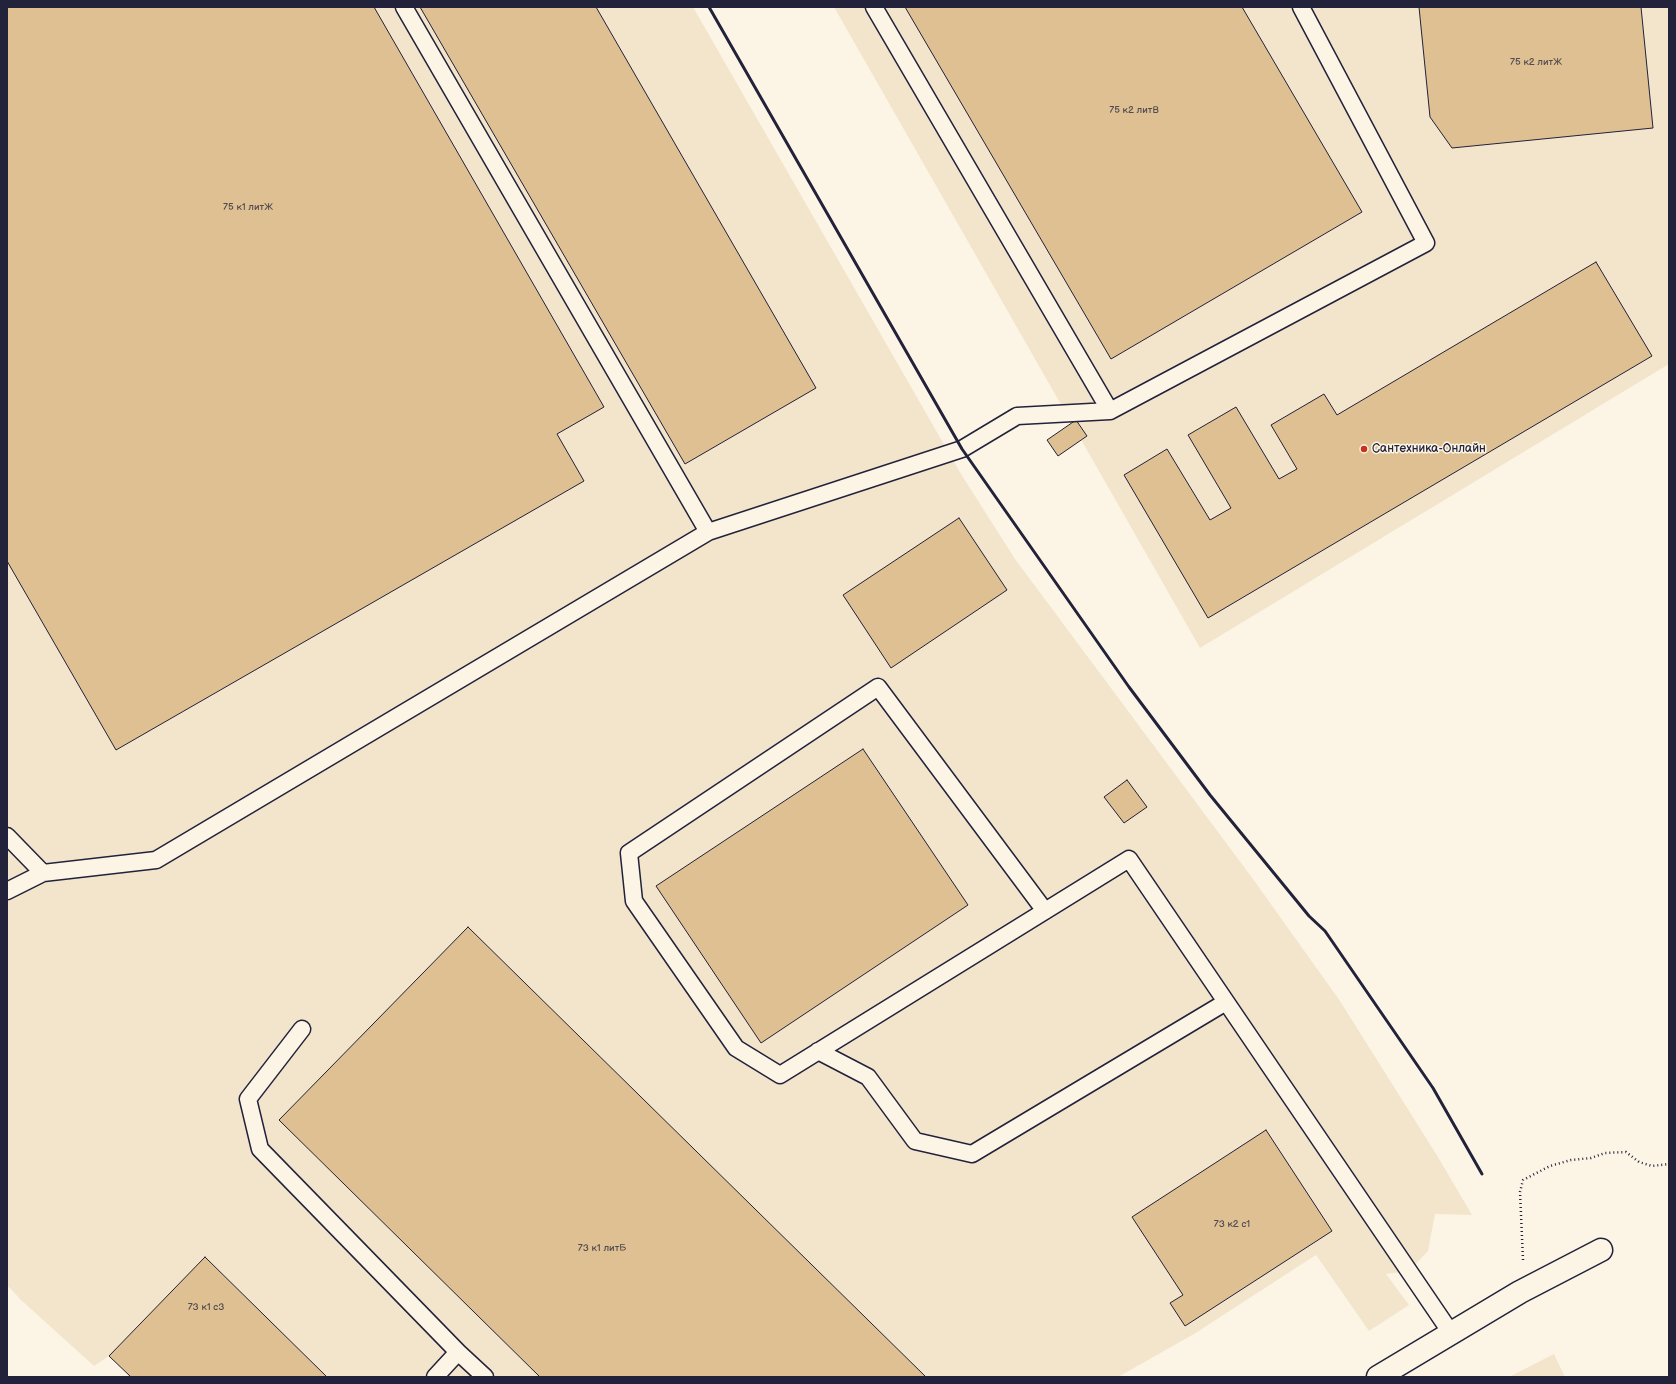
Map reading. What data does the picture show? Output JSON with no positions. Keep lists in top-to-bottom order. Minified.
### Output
{"places":["Сантехника-Онлайн"],"house_numbers":["75 к2 литЖ","75 к2 литВ","75 к1 литЖ","73 к2 с1","73 к1 литБ","73 к1 с3"]}
